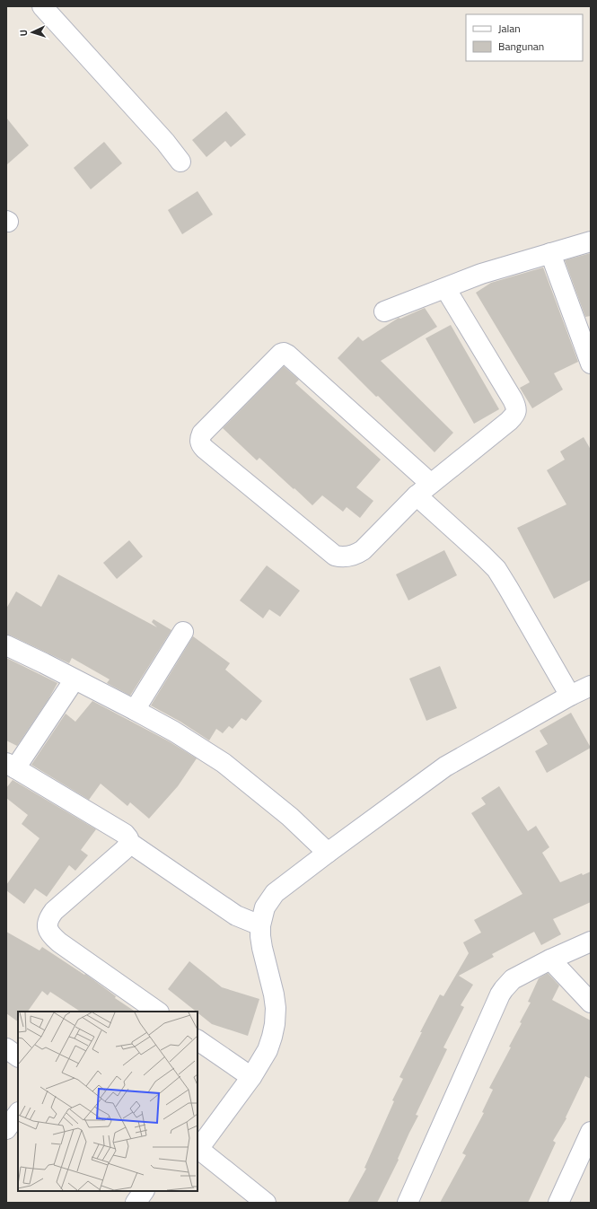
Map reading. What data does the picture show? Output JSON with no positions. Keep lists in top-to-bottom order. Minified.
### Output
{"legend":["Jalan","Bangunan"],"north":"left"}
